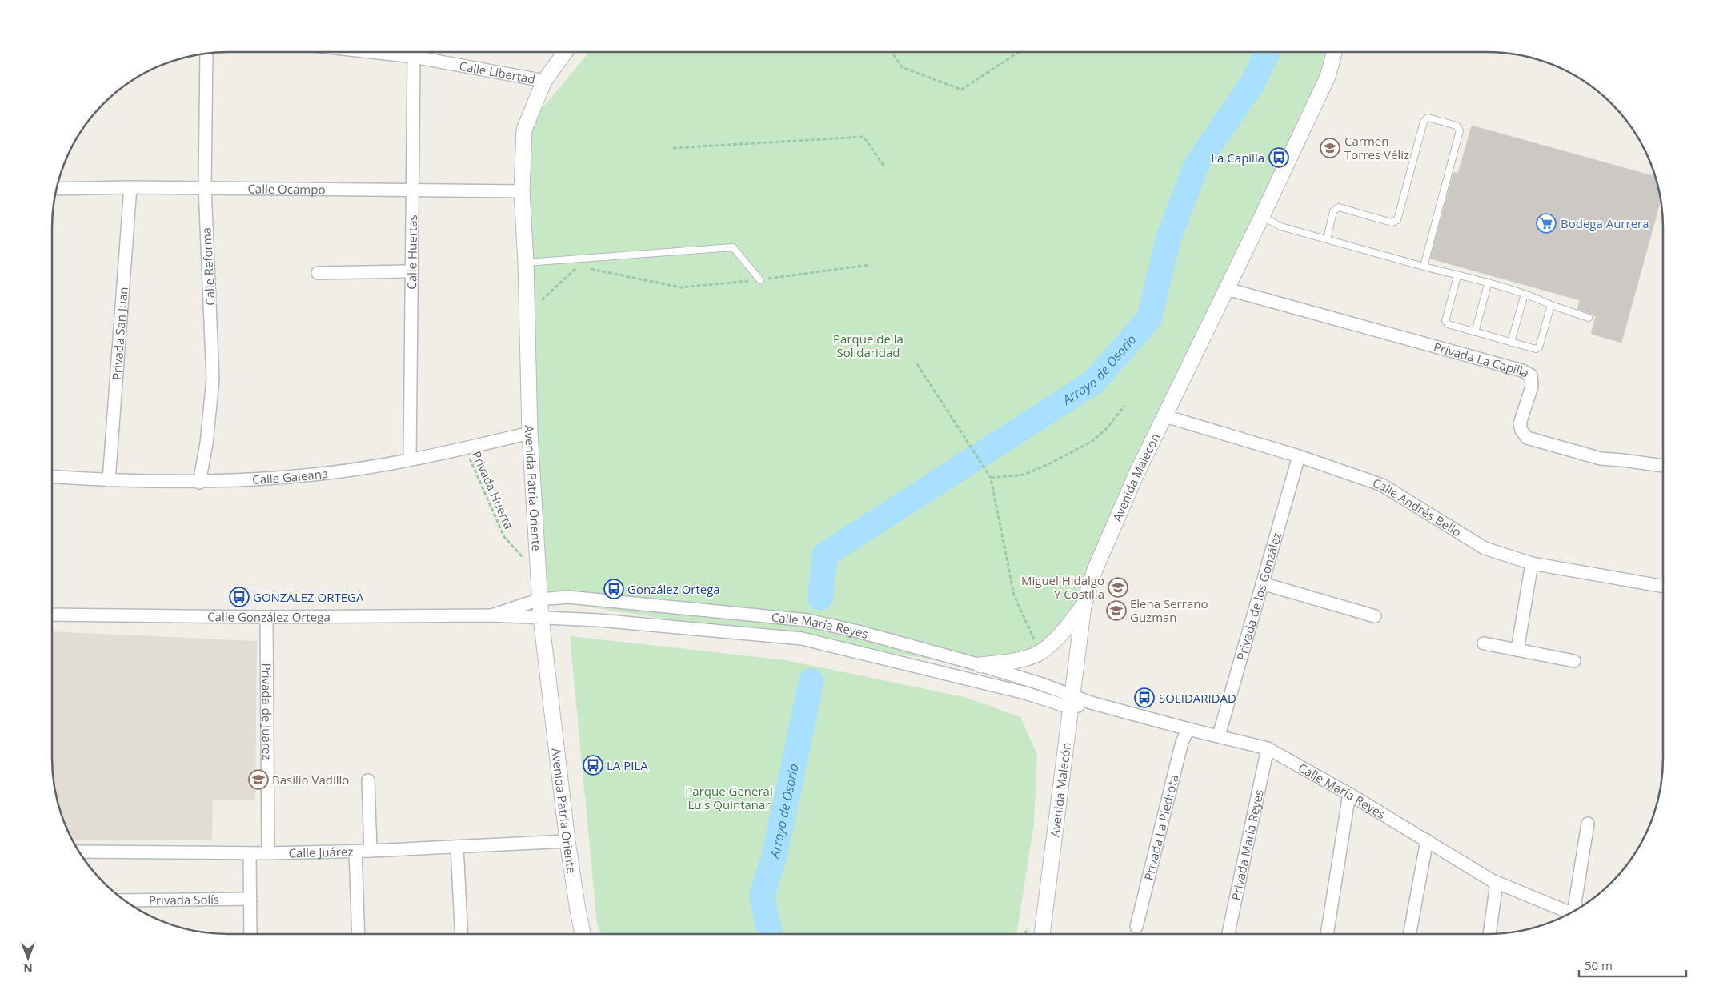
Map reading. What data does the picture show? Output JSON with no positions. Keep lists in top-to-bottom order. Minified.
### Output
{"streets":{"street":["Calle Libertad","Calle Ocampo","Calle Huertas","Calle Reforma","Privada San Juan","Privada La Capilla","Calle Galeana","Avenida Malecón","Avenida Patria Oriente","Calle Andrés Bello","Privada de los González","Calle González Ortega","Calle María Reyes","Privada de Juárez","Privada La Piedrota","Privada María Reyes","Calle Juárez","Privada Solís"],"path":["Privada Huerta"]},"crossings":[["Calle Libertad","Avenida Patria Oriente"],["Calle Ocampo","Calle Huertas"],["Calle Ocampo","Calle Reforma"],["Calle Ocampo","Privada San Juan"],["Calle Ocampo","Avenida Patria Oriente"],["Calle Huertas","Calle Galeana"],["Calle Reforma","Calle Galeana"],["Privada San Juan","Calle Galeana"],["Privada La Capilla","Avenida Malecón"],["Calle Galeana","Avenida Patria Oriente"],["Calle Galeana","Privada Huerta"],["Avenida Malecón","Calle Andrés Bello"],["Avenida Malecón","Calle María Reyes"],["Avenida Patria Oriente","Privada Huerta"],["Avenida Patria Oriente","Calle González Ortega"],["Avenida Patria Oriente","Calle María Reyes"],["Avenida Patria Oriente","Calle Juárez"],["Calle Andrés Bello","Privada de los González"],["Privada de los González","Calle María Reyes"],["Calle González Ortega","Calle María Reyes"],["Calle González Ortega","Privada de Juárez"],["Calle María Reyes","Privada La Piedrota"],["Calle María Reyes","Privada María Reyes"],["Privada de Juárez","Calle Juárez"]],"water":["Arroyo de Osorio"],"parks":["Parque de la Solidaridad","Parque General Luis Quintanar"],"places":{"school or university":["Carmen Torres Véliz","Miguel Hidalgo Y Costilla","Elena Serrano Guzman","Basilio Vadillo"],"bus stop":["La Capilla","González Ortega","GONZÁLEZ ORTEGA","SOLIDARIDAD","LA PILA"],"supermarket":["Bodega Aurrera"]},"scale_bar":"50 m","north":"bottom"}
